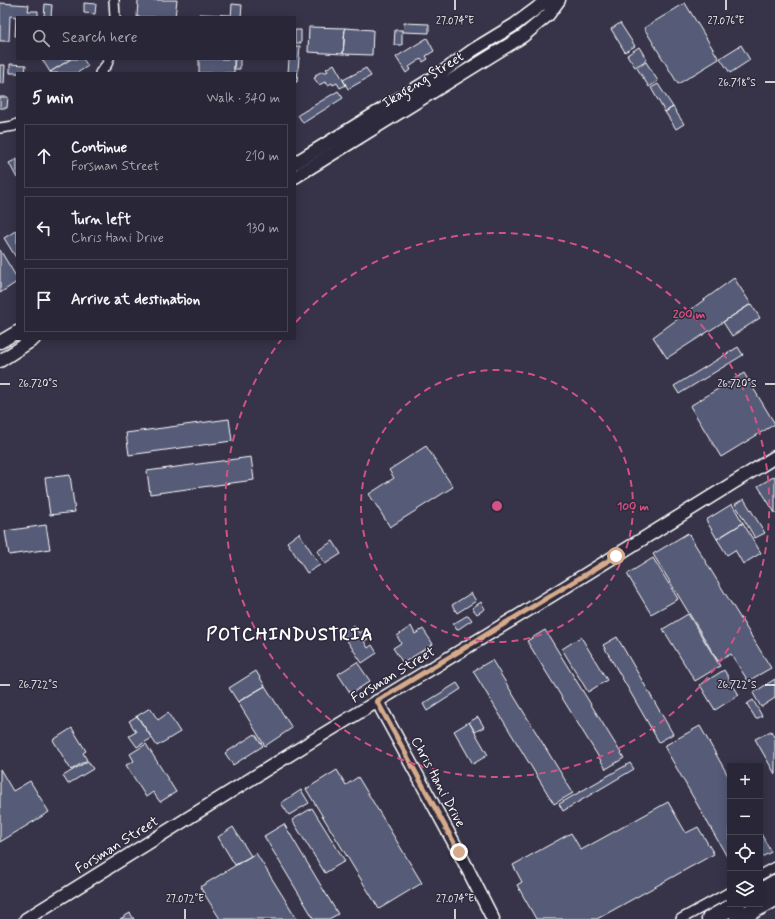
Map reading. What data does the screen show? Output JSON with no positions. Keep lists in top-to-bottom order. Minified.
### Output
{"streets":{"street":["Ikageng Street","Forsman Street","Chris Hani Drive"]},"crossings":[["Forsman Street","Chris Hani Drive"]],"districts":["POTCHINDUSTRIA"],"page":{"search":"Search here","heading":["5 min","Walk · 340 m"],"list":[["Continue","Forsman Street","210 m"],["Turn left","Chris Hani Drive","130 m"],"Arrive at destination"],"map_buttons":["+","−"]},"coordinates":["27.074°E","27.076°E","26.718°S","26.720°S","26.722°S","27.072°E"],"rings":["200 m","100 m"]}
